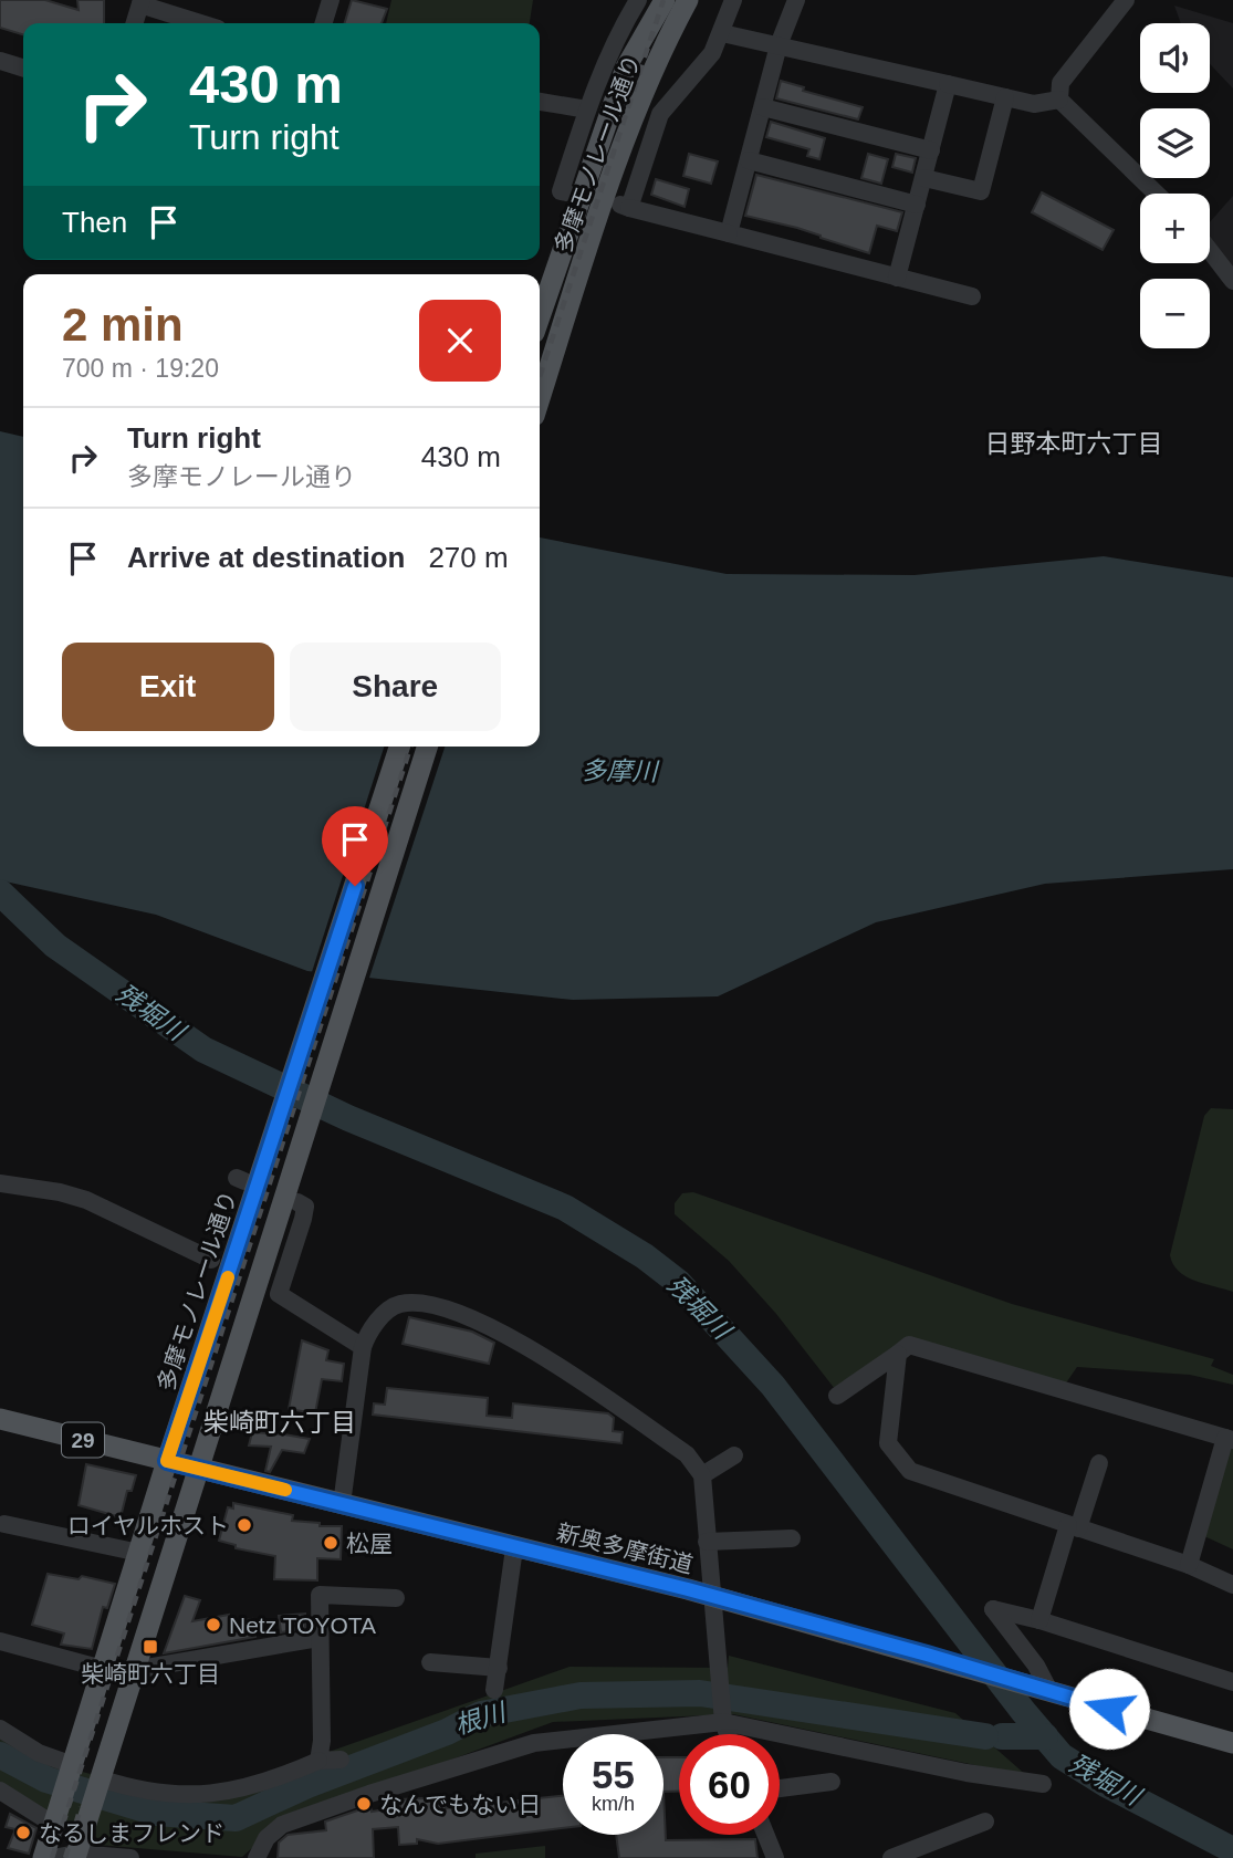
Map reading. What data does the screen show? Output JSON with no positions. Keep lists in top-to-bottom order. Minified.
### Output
{"streets":{"main road":["多摩モノレール通り","29","新奥多摩街道"]},"crossings":[["多摩モノレール通り","新奥多摩街道"]],"districts":["日野本町六丁目","柴崎町六丁目"],"water":["多摩川","残堀川","根川"],"places":{"other":["ロイヤルホスト","松屋","Netz TOYOTA","なんでもない日","なるしまフレンド"],"transit":["柴崎町六丁目"]},"page":{"map_buttons":["+","−"],"turn":["430 m","Turn right"],"then":"Then","heading":["2 min","700 m · 19:20"],"list":[{"name":"Turn right","note":"多摩モノレール通り","value":"430 m"},{"name":"Arrive at destination","value":"270 m"}],"buttons":["Exit","Share"],"speed":"55 km/h","limit":"60"}}
